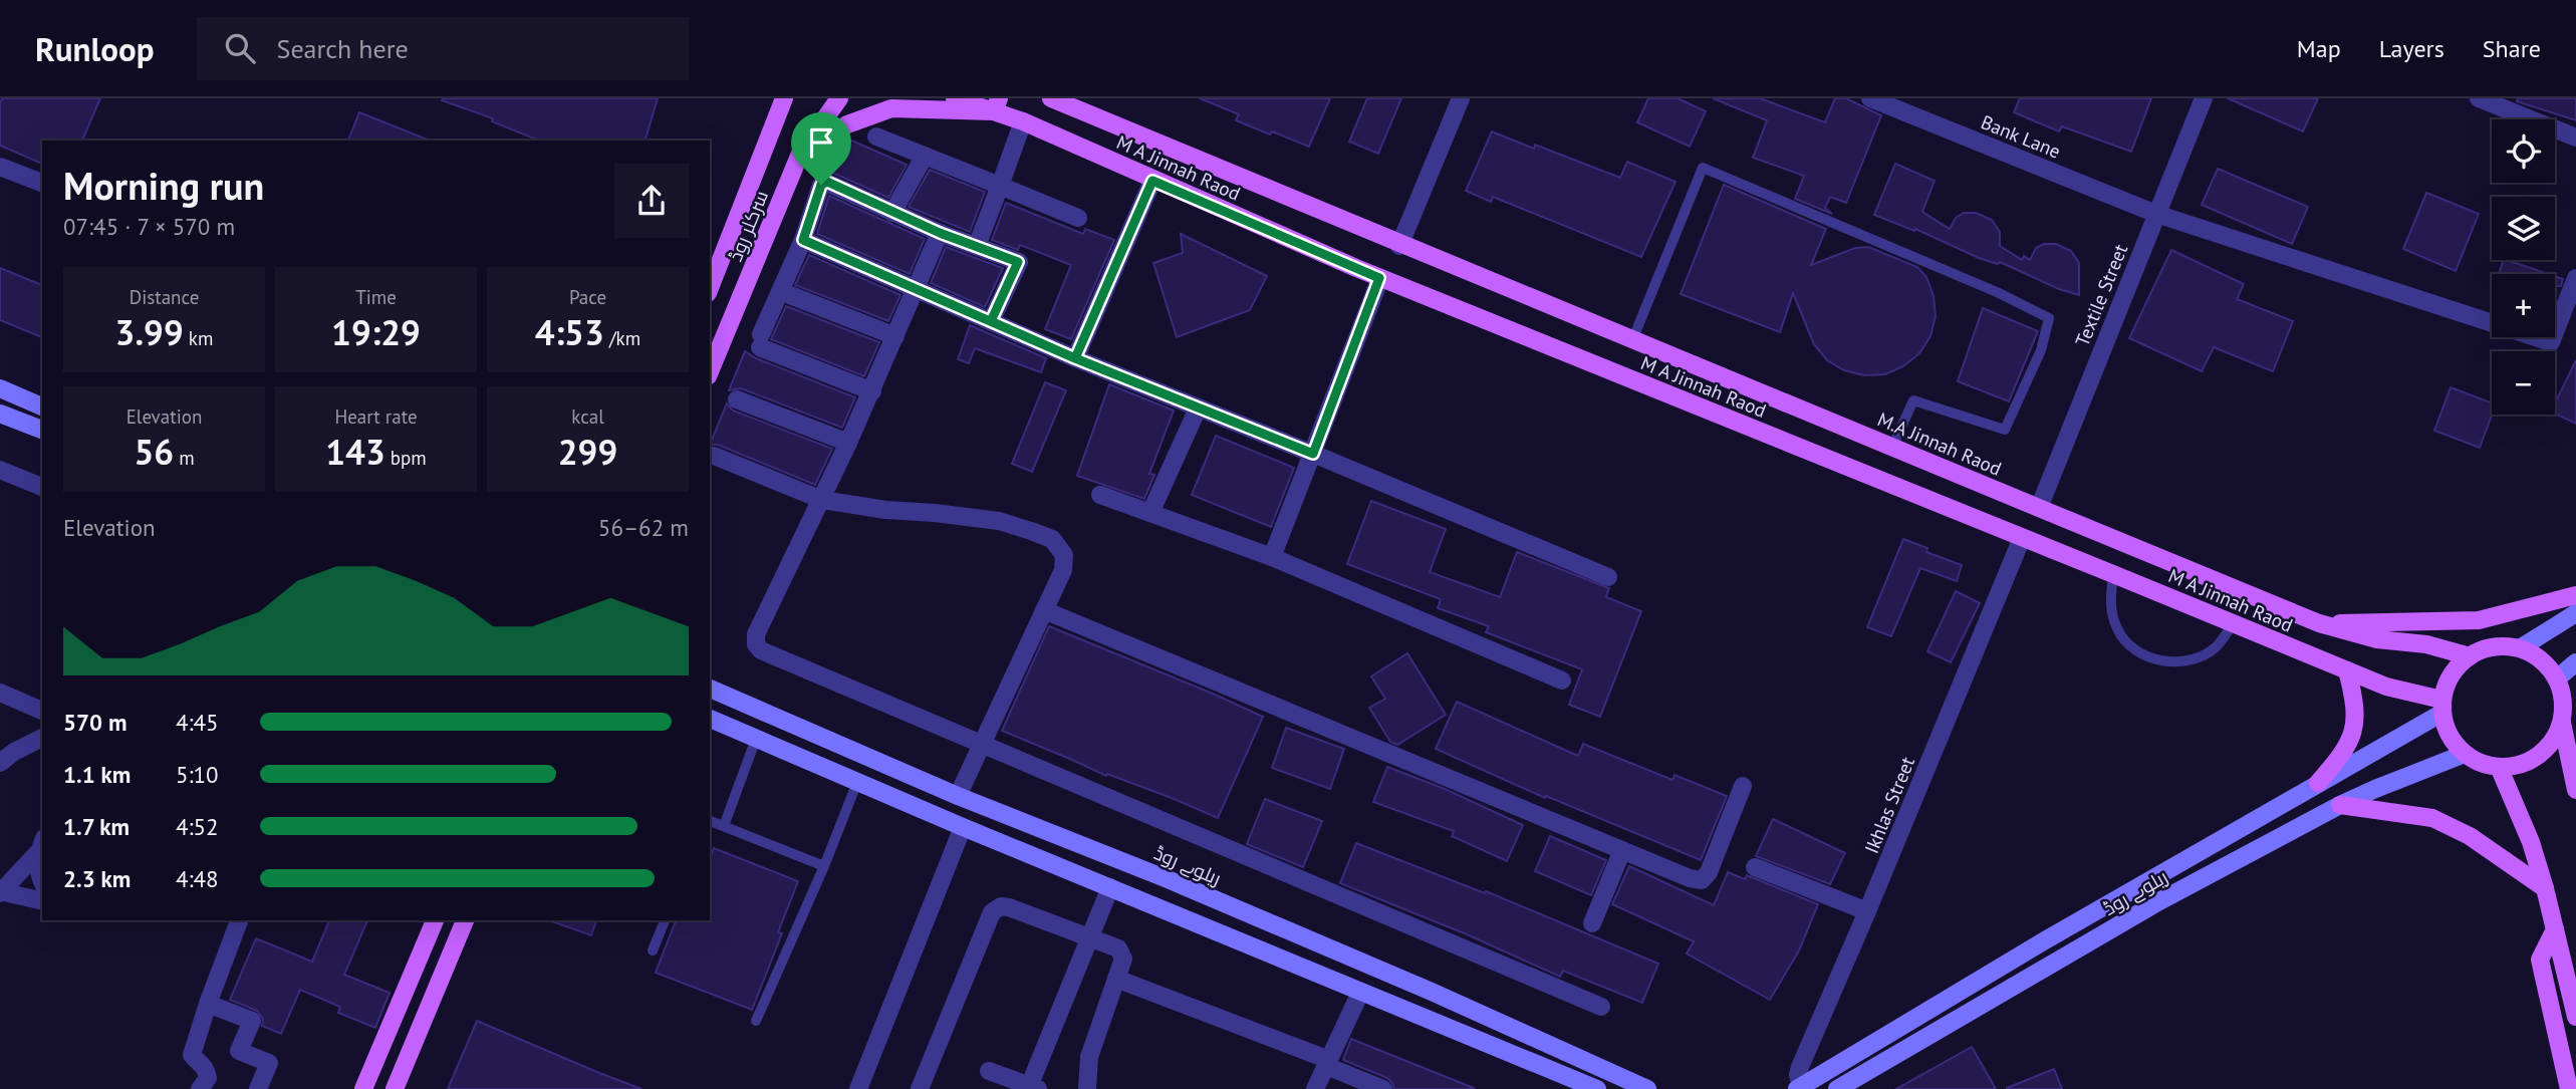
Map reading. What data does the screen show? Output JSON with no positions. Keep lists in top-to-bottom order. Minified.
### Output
{"streets":{"main road":["M A Jinnah Raod","سرکلر روڈ","M.A Jinnah Raod","ریلوے روڈ"],"street":["Bank Lane","Textile Street","Ikhlas Street"]},"crossings":[["Bank Lane","Textile Street"],["M A Jinnah Raod","M.A Jinnah Raod"],["M A Jinnah Raod","Ikhlas Street"],["M A Jinnah Raod","ریلوے روڈ"],["Textile Street","M.A Jinnah Raod"],["M.A Jinnah Raod","ریلوے روڈ"],["Ikhlas Street","ریلوے روڈ"]],"page":{"header":"Runloop","search":"Search here","nav":["Map","Layers","Share"],"map_buttons":["+","−"],"heading":["Morning run","07:45 · 7 × 570 m"],"stats":[["Distance","3.99 km"],["Time","19:29"],["Pace","4:53 /km"],["Elevation","56 m"],["Heart rate","143 bpm"],["kcal","299"]],"chart":["Elevation","56–62 m"],"list":[{"name":"570 m","note":"4:45"},{"name":"1.1 km","note":"5:10"},{"name":"1.7 km","note":"4:52"},{"name":"2.3 km","note":"4:48"}]}}
